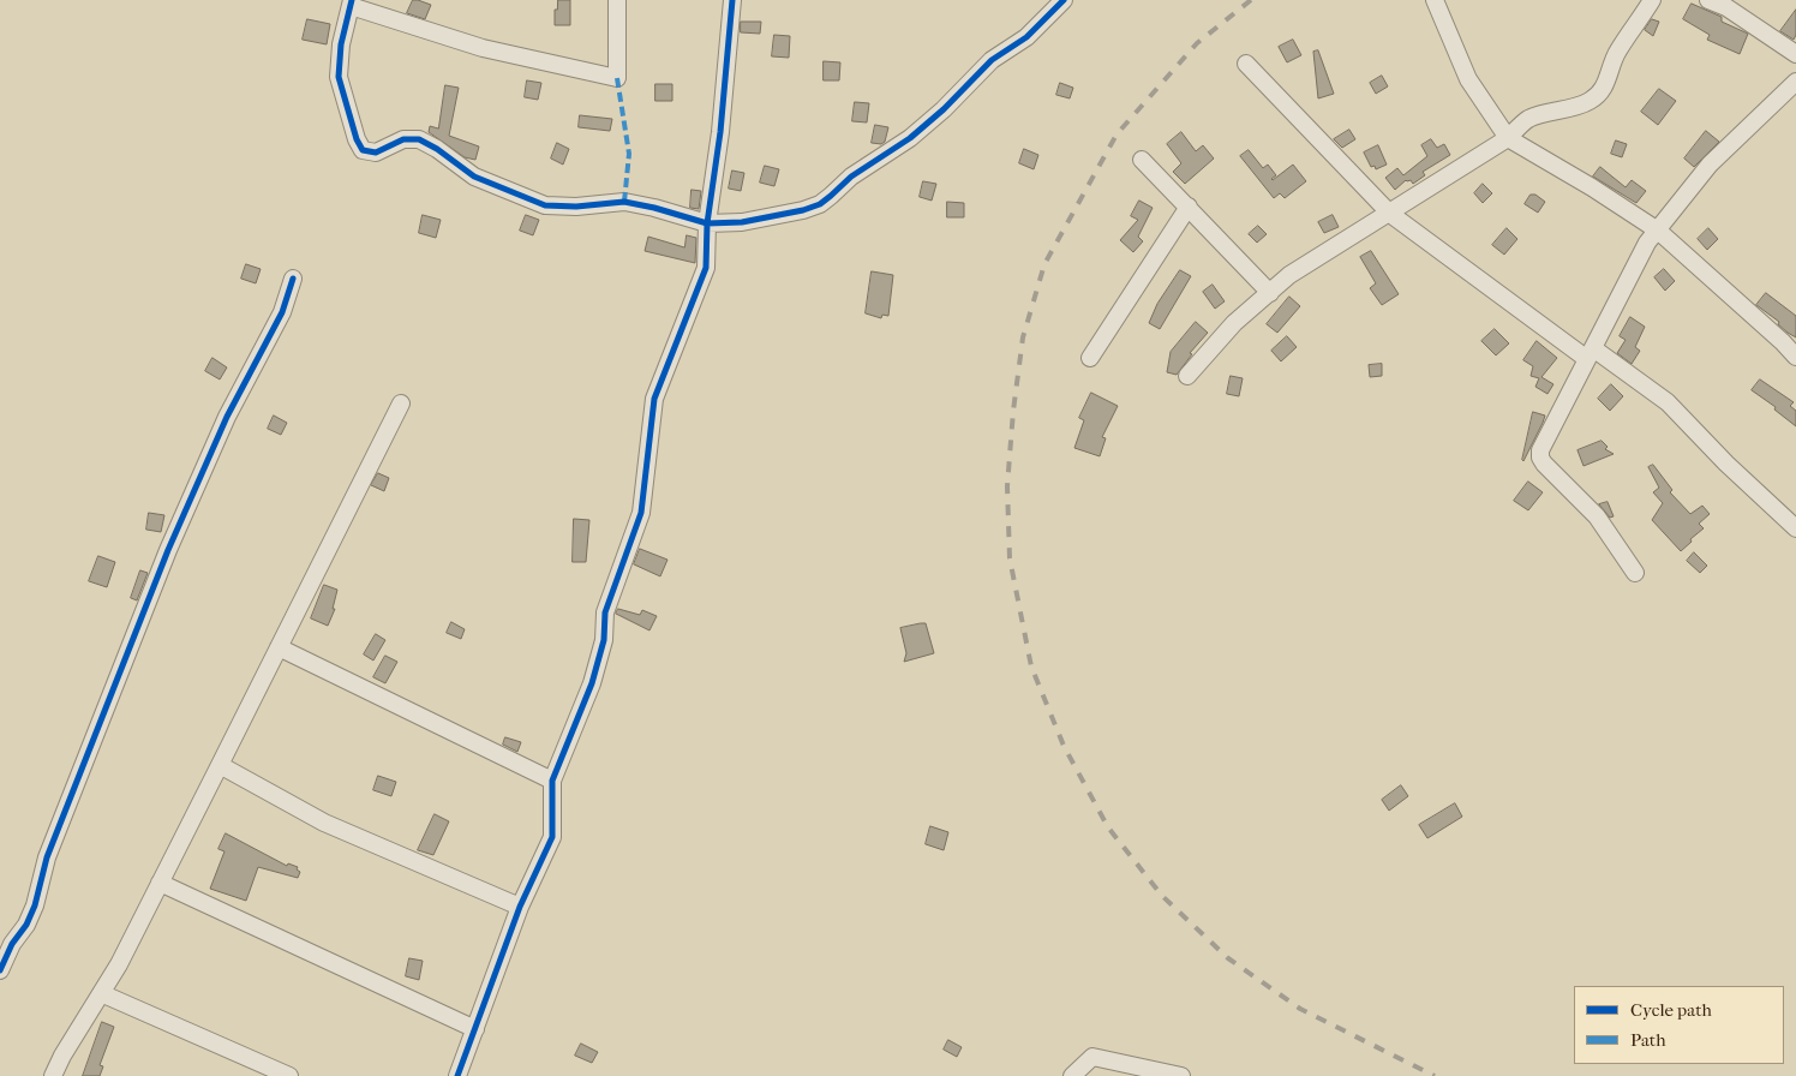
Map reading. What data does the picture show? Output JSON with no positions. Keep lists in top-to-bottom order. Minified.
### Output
{"legend":["Cycle path","Path"]}
